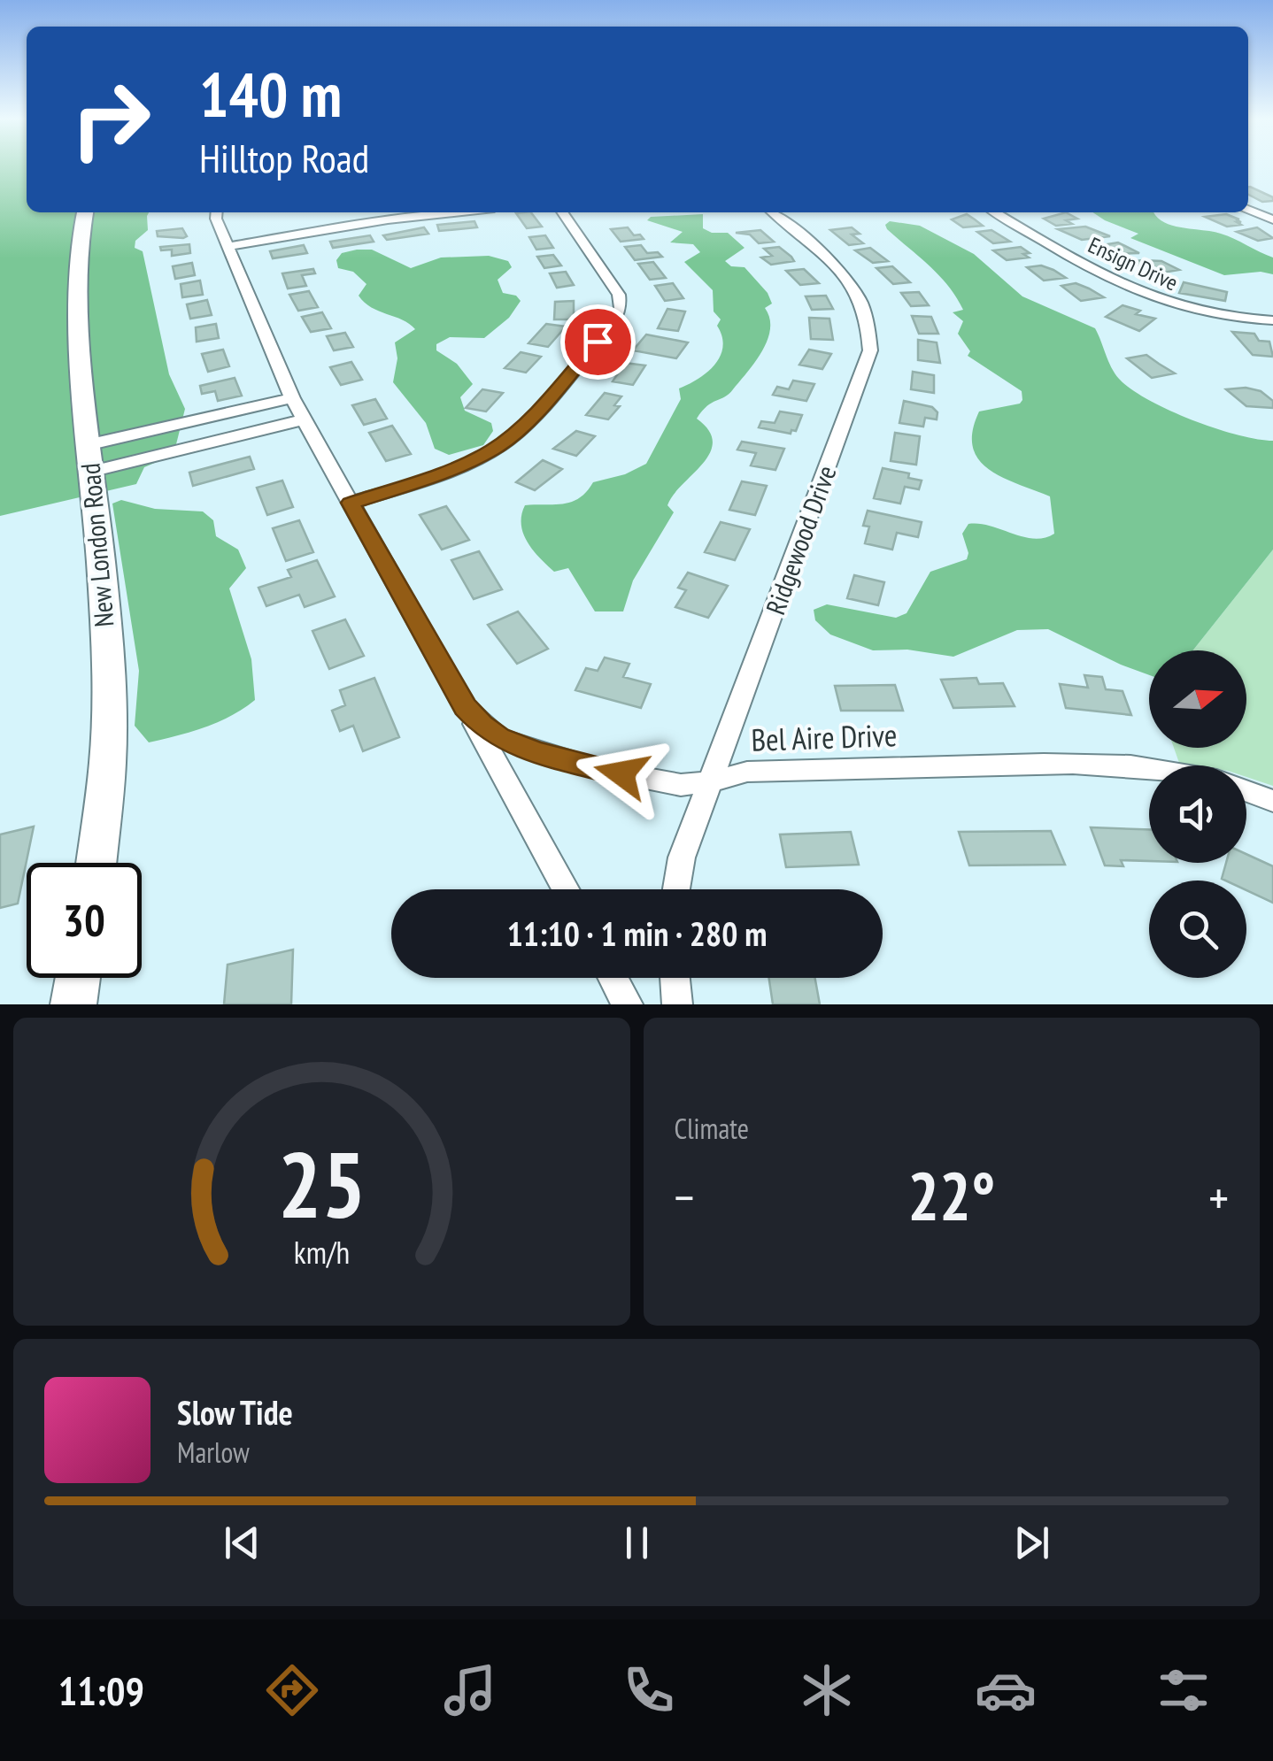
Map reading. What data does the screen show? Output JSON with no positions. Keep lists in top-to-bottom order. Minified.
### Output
{"streets":{"main road":["New London Road"],"street":["Ensign Drive","Ridgewood Drive","Bel Aire Drive"]},"crossings":[["Ridgewood Drive","Bel Aire Drive"]],"north":"right","page":{"turn":["140 m","Hilltop Road"],"limit":"30","trip":"11:10 · 1 min · 280 m","tile":"Climate","heat":["−","22°","+"],"song":["Slow Tide","Marlow"],"tabs":"11:09","gauge":["25","km/h"]}}
